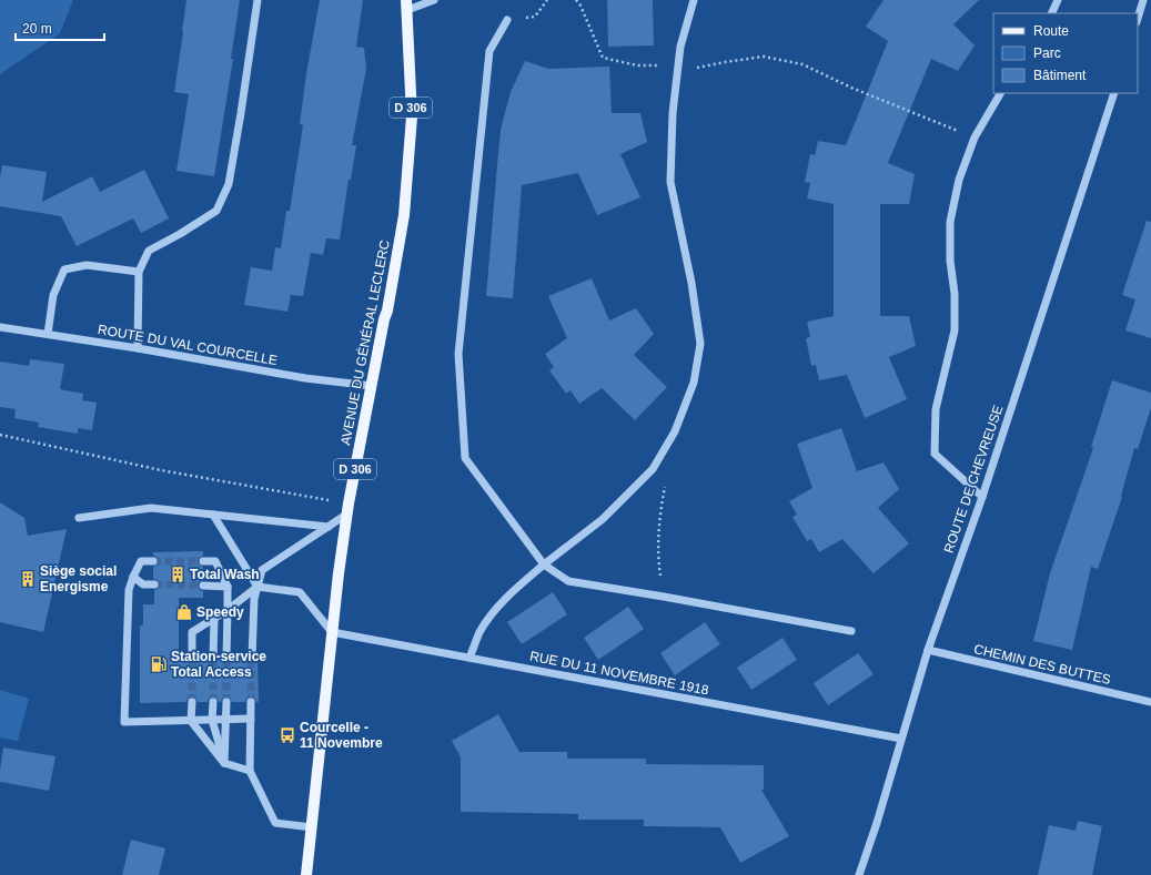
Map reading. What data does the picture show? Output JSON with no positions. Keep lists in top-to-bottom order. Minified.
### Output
{"streets":{"main road":["D 306","AVENUE DU GÉNÉRAL LECLERC"],"street":["ROUTE DU VAL COURCELLE","ROUTE DE CHEVREUSE","CHEMIN DES BUTTES","RUE DU 11 NOVEMBRE 1918"]},"crossings":[["AVENUE DU GÉNÉRAL LECLERC","ROUTE DU VAL COURCELLE"],["AVENUE DU GÉNÉRAL LECLERC","RUE DU 11 NOVEMBRE 1918"],["ROUTE DE CHEVREUSE","CHEMIN DES BUTTES"],["ROUTE DE CHEVREUSE","RUE DU 11 NOVEMBRE 1918"]],"places":{"building":["Total Wash","Siège social Energisme"],"shop":["Speedy"],"fuel station":["Station-service Total Access"],"bus stop":["Courcelle - 11 Novembre"]},"legend":["Route","Parc","Bâtiment"],"scale_bar":"20 m"}
